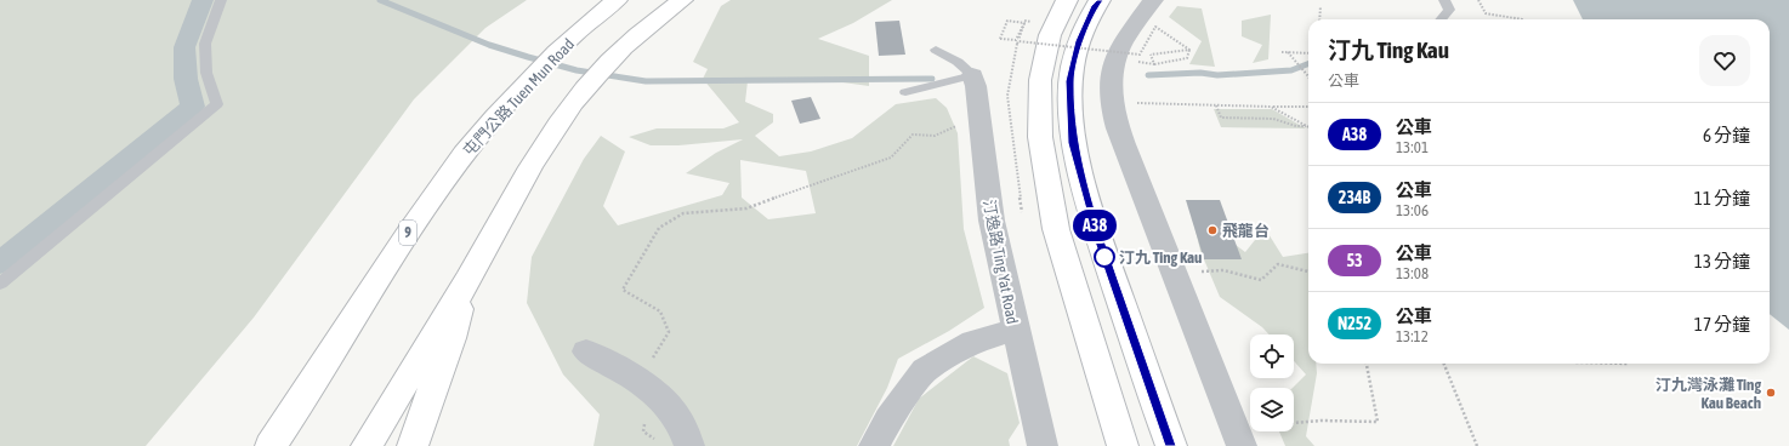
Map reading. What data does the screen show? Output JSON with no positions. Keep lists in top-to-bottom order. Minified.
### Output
{"streets":{"main road":["屯門公路 Tuen Mun Road","9"],"street":["汀逸路 Ting Yat Road"]},"places":["飛龍台","汀九 Ting Kau","汀九灣泳灘 Ting Kau Beach"],"lines":["bus line A38"],"page":{"on_map":"A38","heading":["汀九 Ting Kau","公車"],"list":[{"mark":"A38","name":"公車","note":"13:01","value":"6 分鐘"},{"mark":"234B","name":"公車","note":"13:06","value":"11 分鐘"},{"mark":"53","name":"公車","note":"13:08","value":"13 分鐘"},{"mark":"N252","name":"公車","note":"13:12","value":"17 分鐘"}]}}
